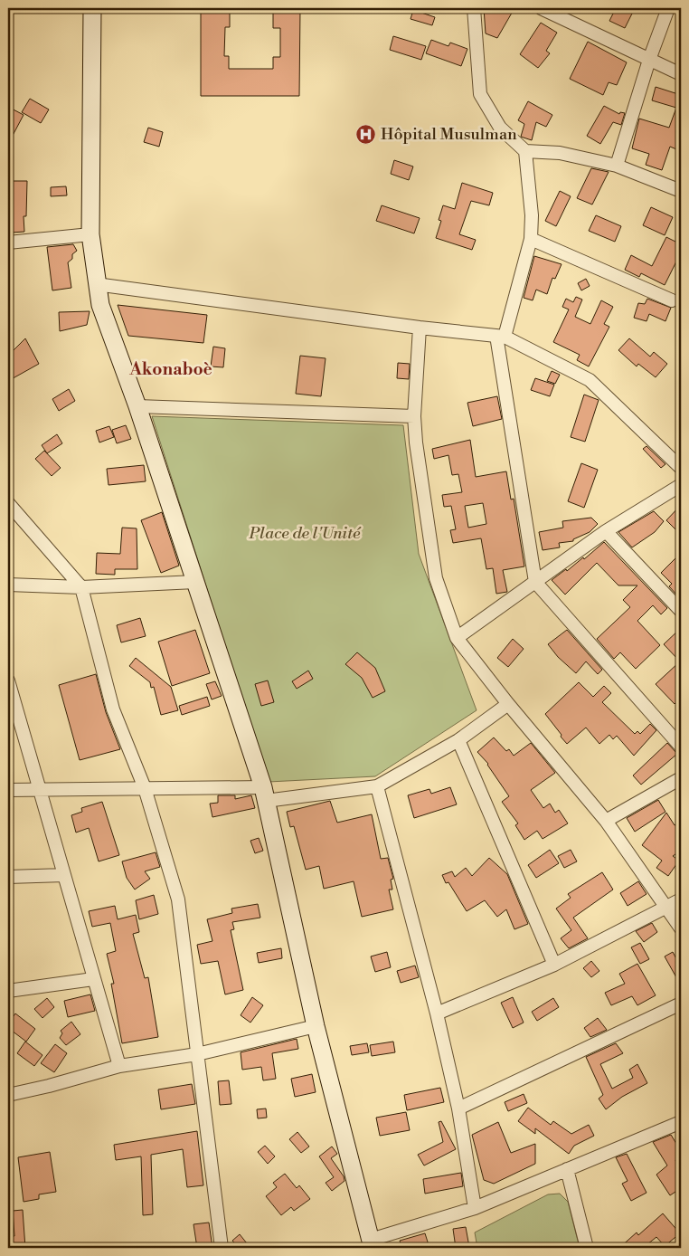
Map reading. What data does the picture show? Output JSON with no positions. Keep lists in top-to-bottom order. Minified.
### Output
{"districts":["Akonaboè"],"parks":["Place de l'Unité"],"places":{"hospital":["Hôpital Musulman"]}}
